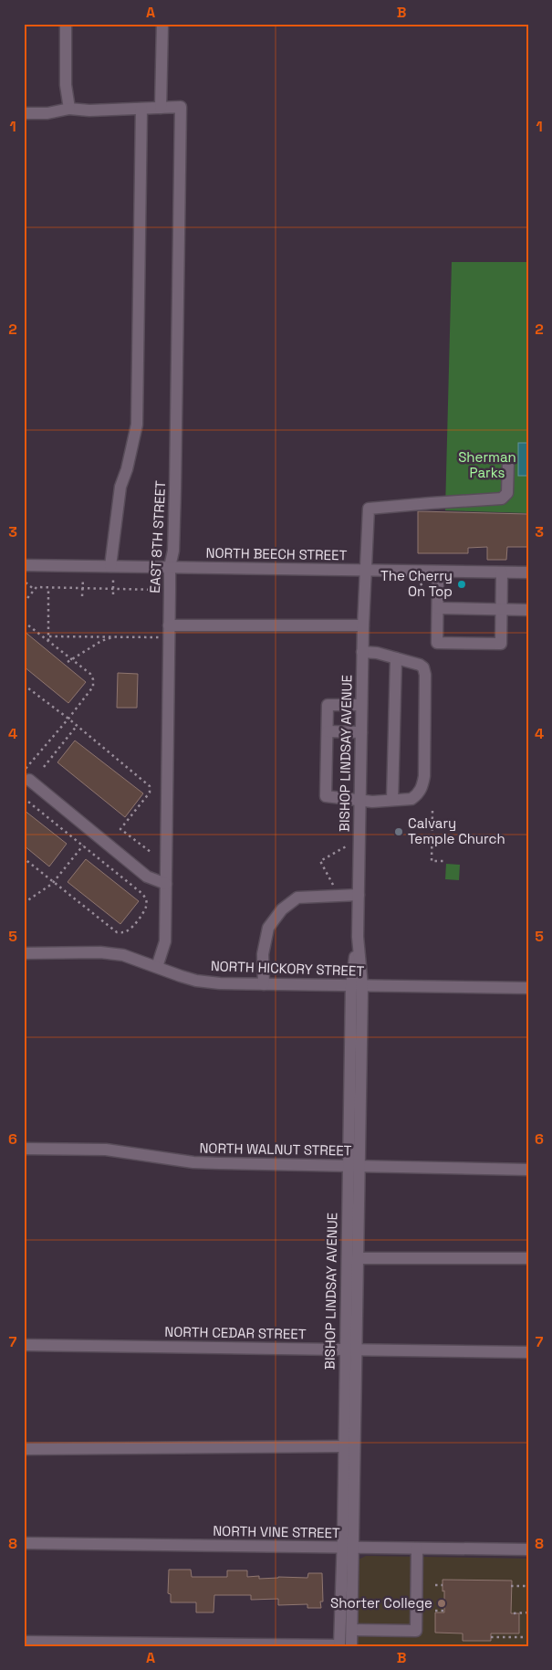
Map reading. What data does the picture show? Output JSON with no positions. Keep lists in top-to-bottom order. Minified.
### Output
{"streets":{"street":["EAST 8TH STREET","NORTH BEECH STREET","BISHOP LINDSAY AVENUE","NORTH HICKORY STREET","NORTH WALNUT STREET","NORTH CEDAR STREET","NORTH VINE STREET"]},"crossings":[["EAST 8TH STREET","NORTH BEECH STREET"],["EAST 8TH STREET","NORTH HICKORY STREET"],["NORTH BEECH STREET","BISHOP LINDSAY AVENUE"],["BISHOP LINDSAY AVENUE","NORTH HICKORY STREET"],["BISHOP LINDSAY AVENUE","NORTH WALNUT STREET"],["BISHOP LINDSAY AVENUE","NORTH CEDAR STREET"],["BISHOP LINDSAY AVENUE","NORTH VINE STREET"]],"parks":["Sherman Parks"],"places":["The Cherry On Top","Calvary Temple Church","Shorter College"],"grid":{"columns":["A","B"],"rows":["1","2","3","4","5","6","7","8"]}}
